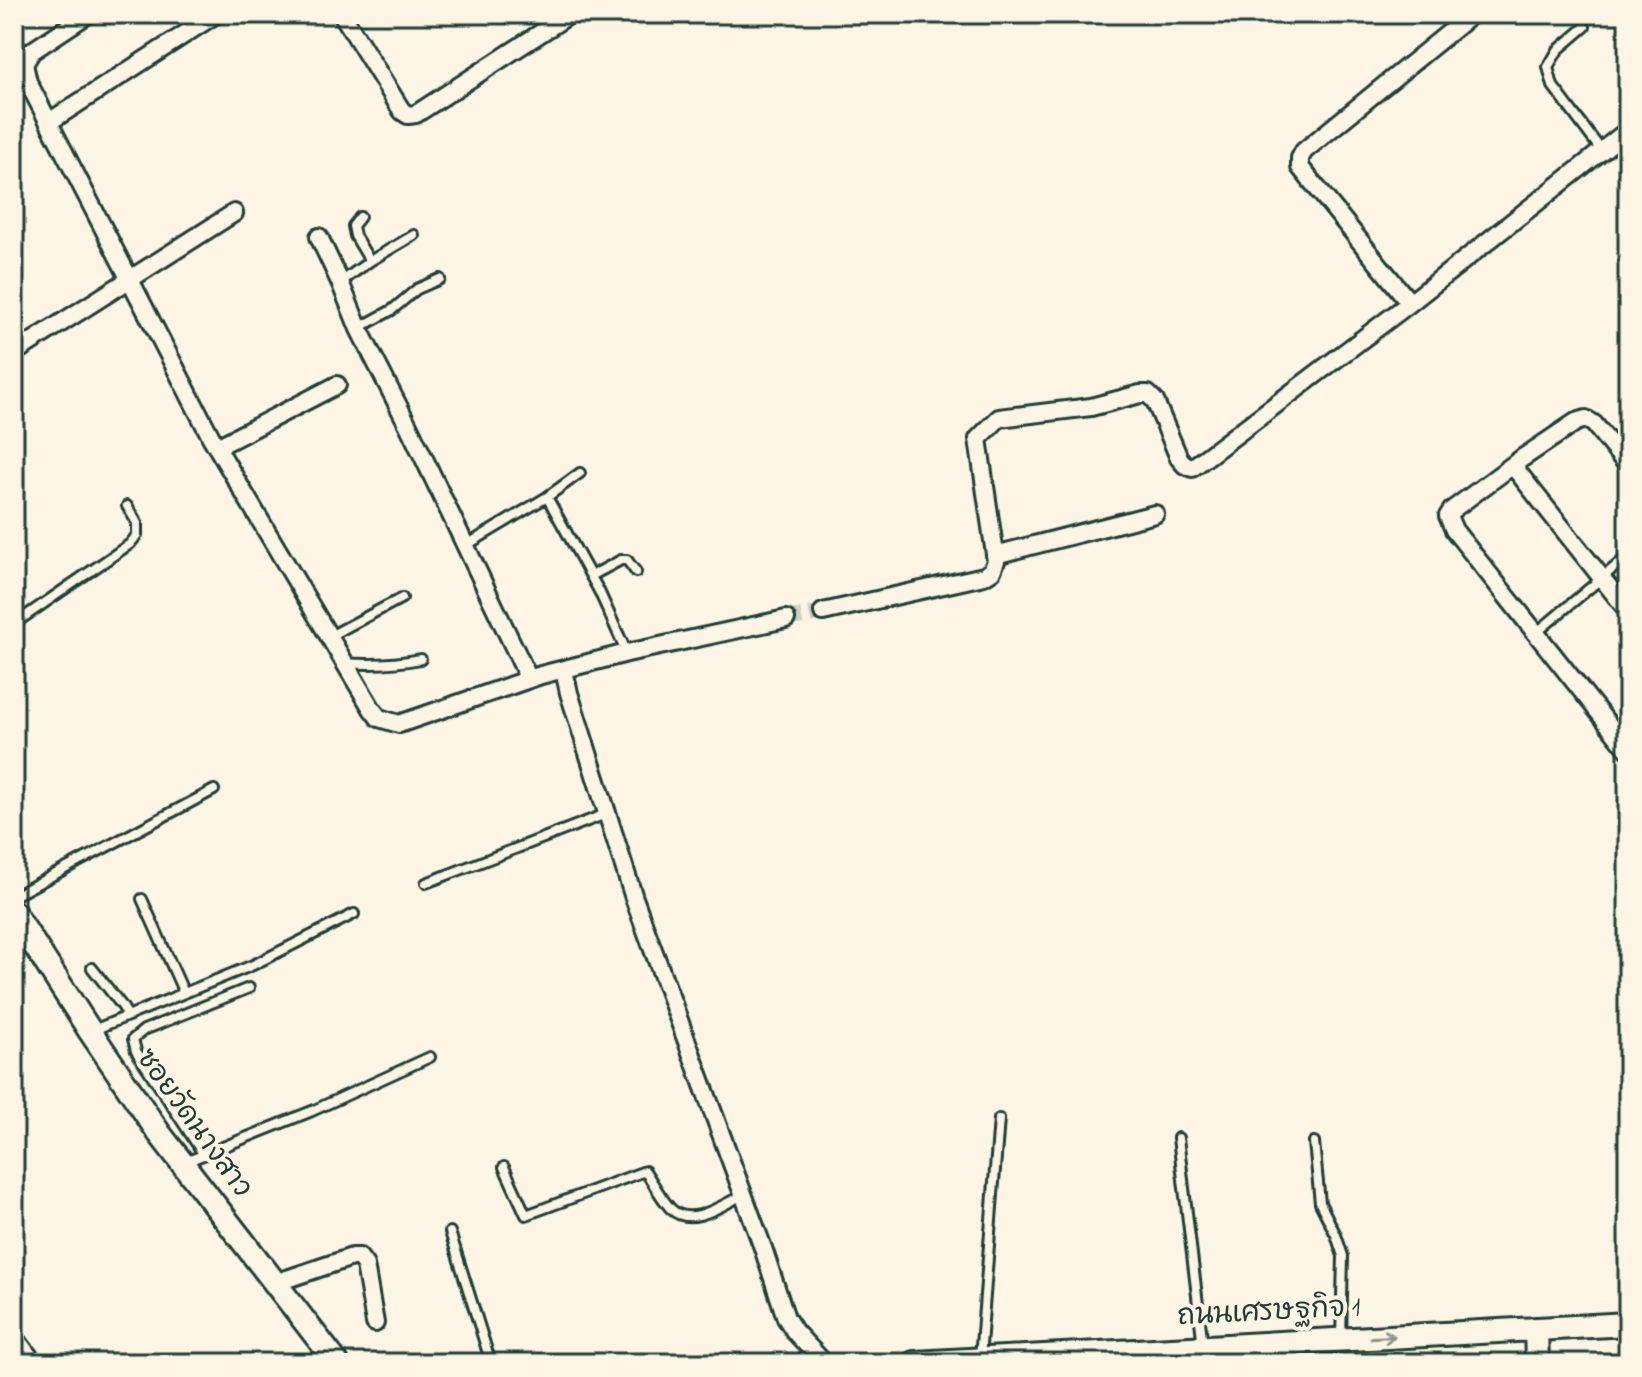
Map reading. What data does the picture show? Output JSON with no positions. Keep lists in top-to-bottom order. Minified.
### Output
{"streets":{"main road":["ซอยวัดนางสาว","ถนนเศรษฐกิจ 1"]}}
